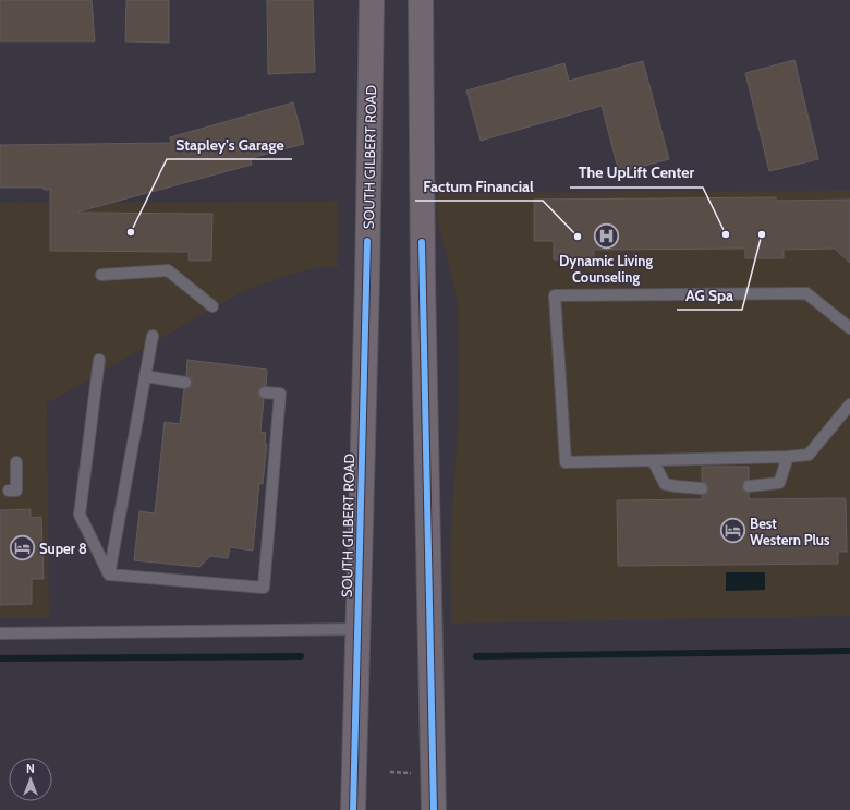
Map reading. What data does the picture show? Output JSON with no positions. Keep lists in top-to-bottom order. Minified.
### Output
{"streets":{"main road":["SOUTH GILBERT ROAD"]},"places":{"other":["Stapley's Garage","The UpLift Center","AG Spa","Factum Financial"],"hospital":["Dynamic Living Counseling"],"hotel":["Best Western Plus","Super 8"]},"north":"top"}
